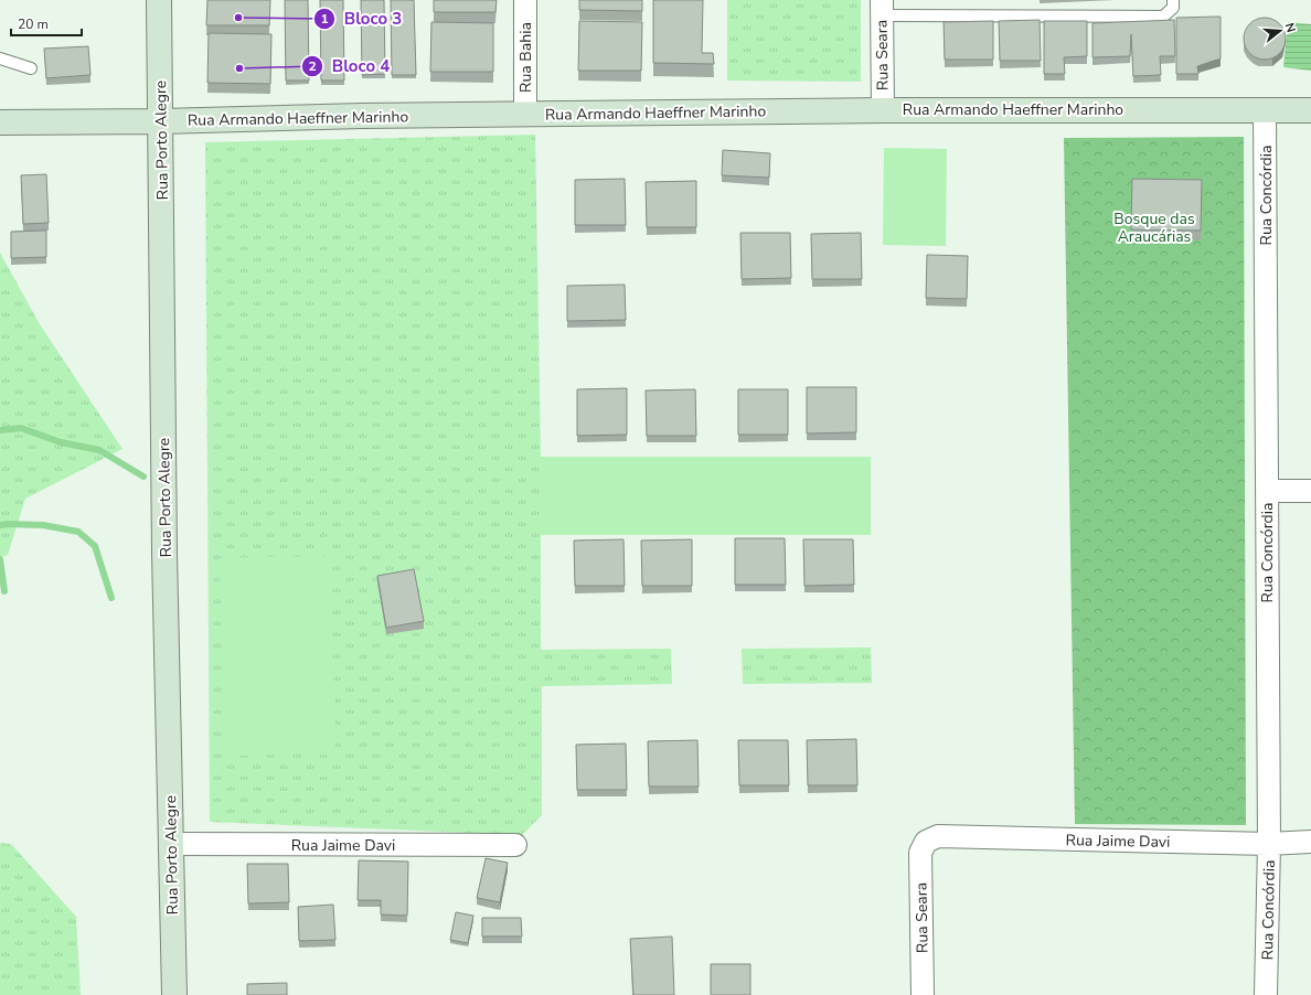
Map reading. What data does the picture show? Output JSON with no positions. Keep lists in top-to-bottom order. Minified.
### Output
{"streets":{"street":["Rua Seara","Rua Bahia","Rua Armando Haeffner Marinho","Rua Porto Alegre","Rua Concórdia","Rua Jaime Davi"]},"crossings":[["Rua Seara","Rua Armando Haeffner Marinho"],["Rua Seara","Rua Jaime Davi"],["Rua Bahia","Rua Armando Haeffner Marinho"],["Rua Armando Haeffner Marinho","Rua Porto Alegre"],["Rua Armando Haeffner Marinho","Rua Concórdia"],["Rua Porto Alegre","Rua Jaime Davi"],["Rua Concórdia","Rua Jaime Davi"]],"parks":["Bosque das Araucárias"],"places":["Bloco 3","Bloco 4"],"scale_bar":"20 m","north":"right"}
